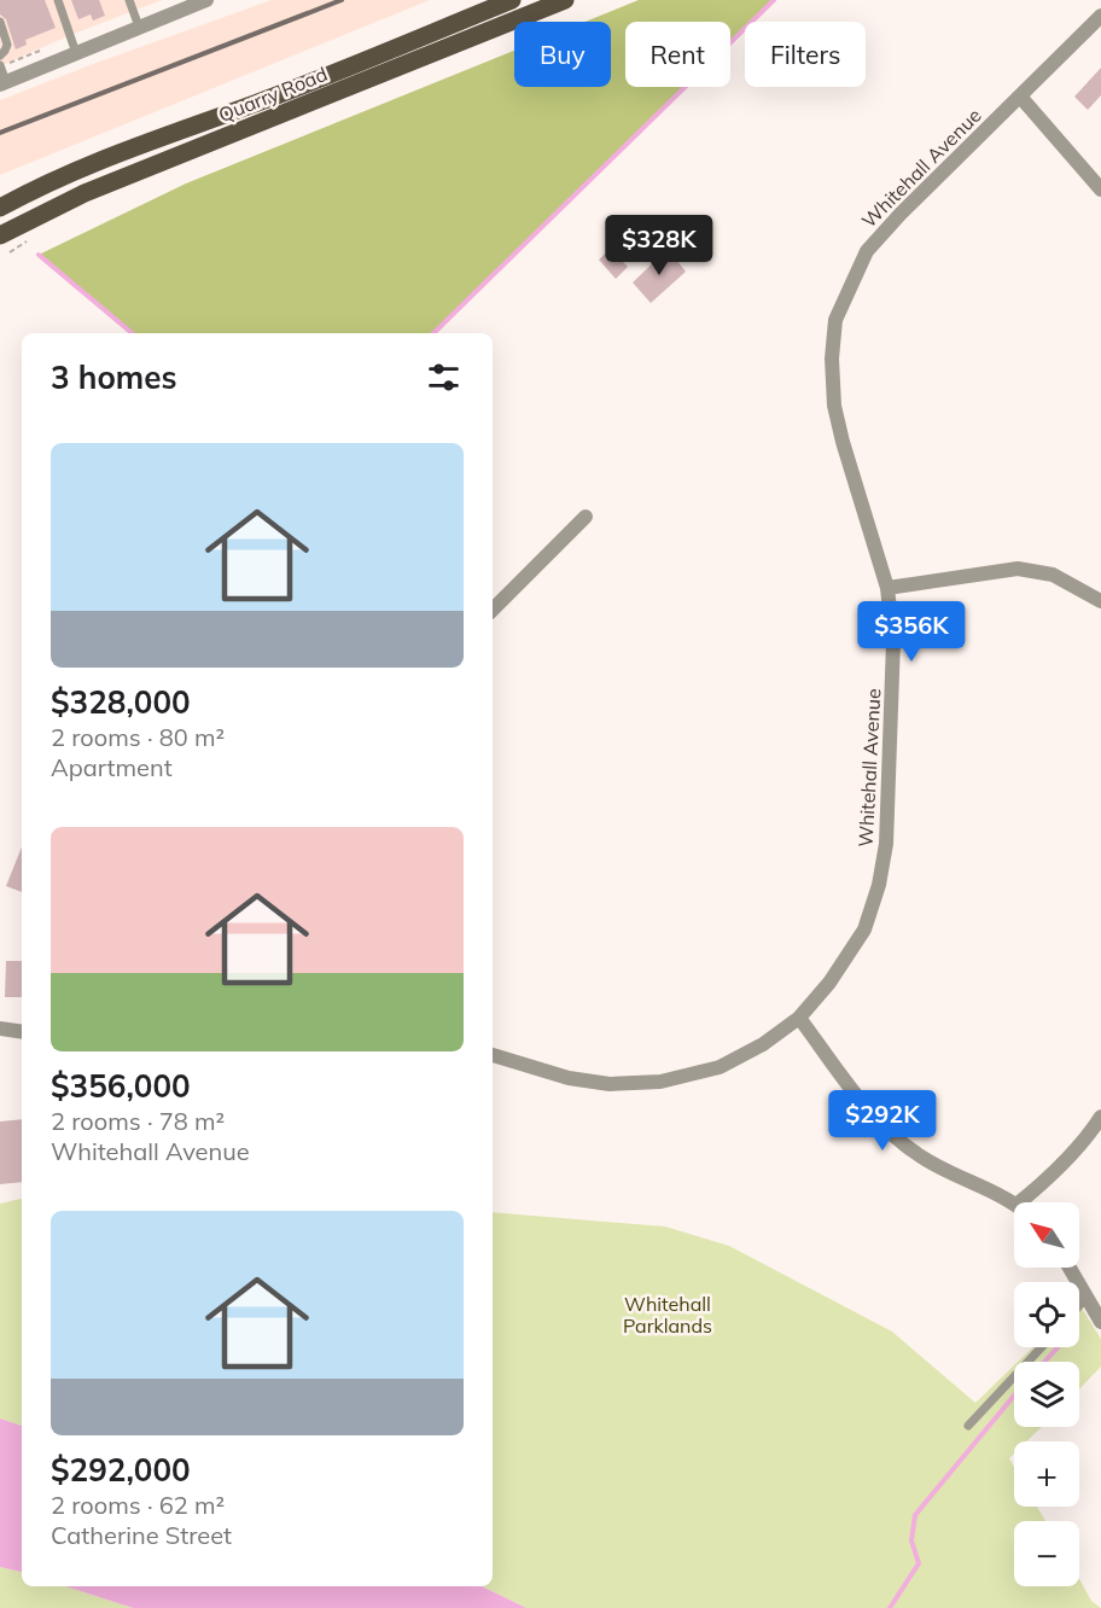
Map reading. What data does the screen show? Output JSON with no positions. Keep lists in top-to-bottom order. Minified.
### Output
{"streets":{"main road":["Quarry Road"],"street":["Whitehall Avenue"]},"parks":["Whitehall Parklands"],"north":"top left","page":{"chip":["Buy","Rent","Filters"],"price":["$328K","$356K","$292K"],"heading":"3 homes","list":[{"name":"$328,000","note":"2 rooms · 80 m² · Apartment"},{"name":"$356,000","note":"2 rooms · 78 m² · Whitehall Avenue"},{"name":"$292,000","note":"2 rooms · 62 m² · Catherine Street"}],"map_buttons":["+","−"]}}
